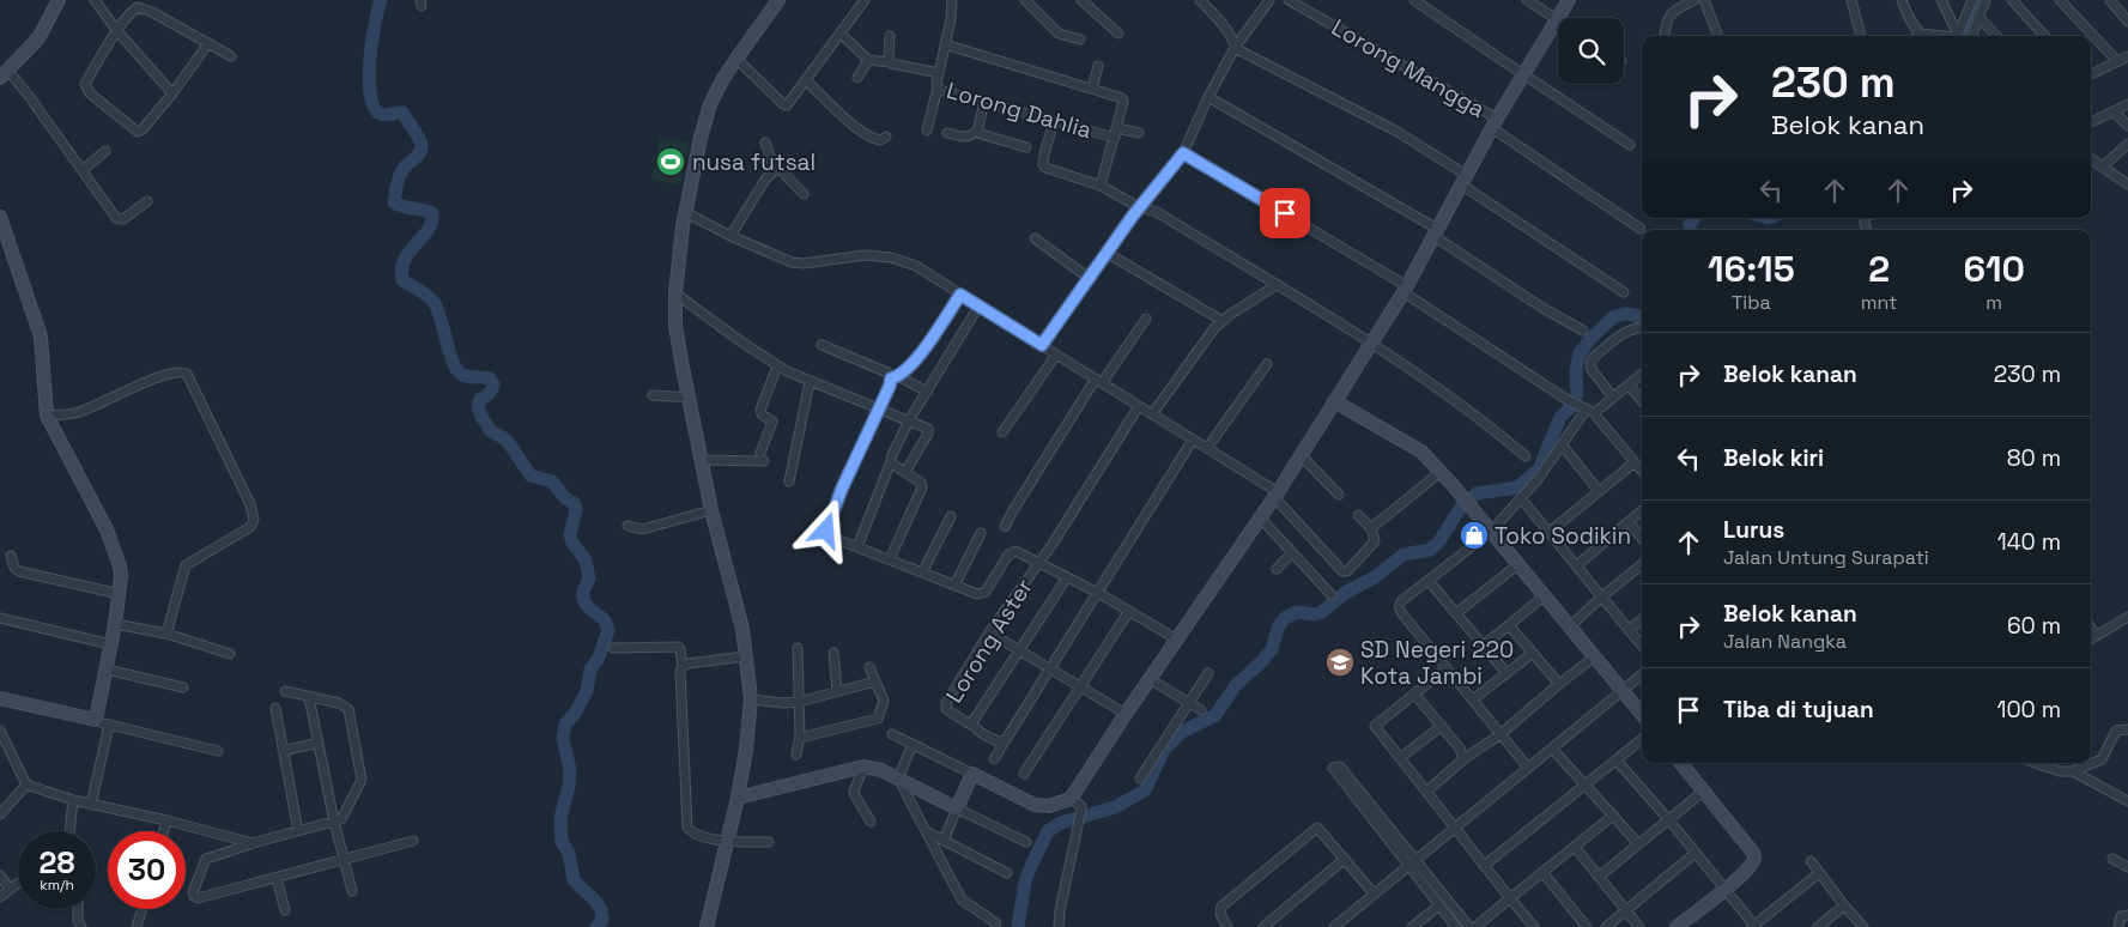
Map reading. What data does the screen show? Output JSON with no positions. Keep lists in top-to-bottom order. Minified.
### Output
{"streets":{"street":["Lorong Mangga","Lorong Dahlia","Lorong Aster"]},"places":{"sports":["nusa futsal"],"shop":["Toko Sodikin"],"school or university":["SD Negeri 220 Kota Jambi"]},"page":{"turn":["230 m","Belok kanan"],"eta":["16:15","Tiba","2","mnt","610","m"],"list":[{"name":"Belok kanan","value":"230 m"},{"name":"Belok kiri","value":"80 m"},{"name":"Lurus","note":"Jalan Untung Surapati","value":"140 m"},{"name":"Belok kanan","note":"Jalan Nangka","value":"60 m"},{"name":"Tiba di tujuan","value":"100 m"}],"speed":"28 km/h","limit":"30"}}
